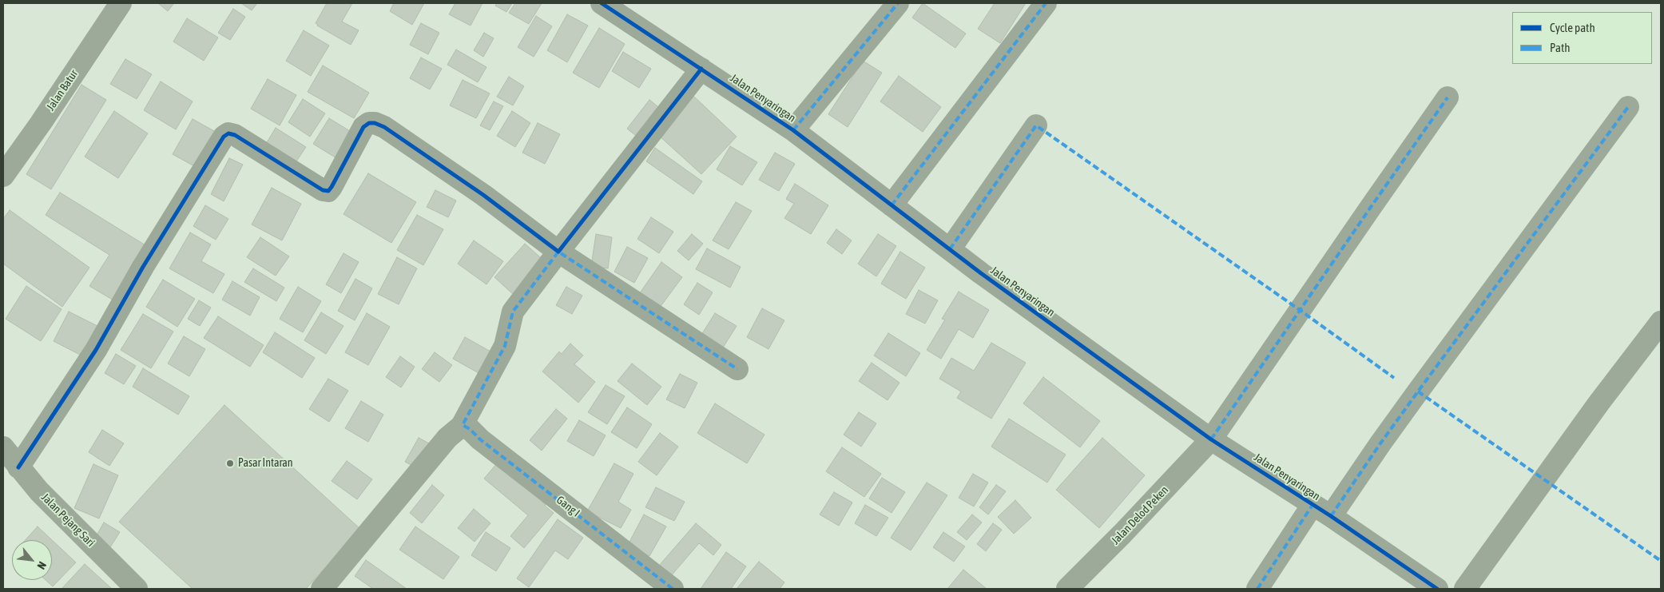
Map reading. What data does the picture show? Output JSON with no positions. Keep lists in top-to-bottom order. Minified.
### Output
{"streets":{"street":["Jalan Batur","Jalan Penyaringan","Gang I","Jalan Delod Peken","Jalan Pejang Sari"]},"crossings":[["Jalan Penyaringan","Jalan Delod Peken"]],"places":["Pasar Intaran"],"legend":["Cycle path","Path"],"north":"bottom right"}
